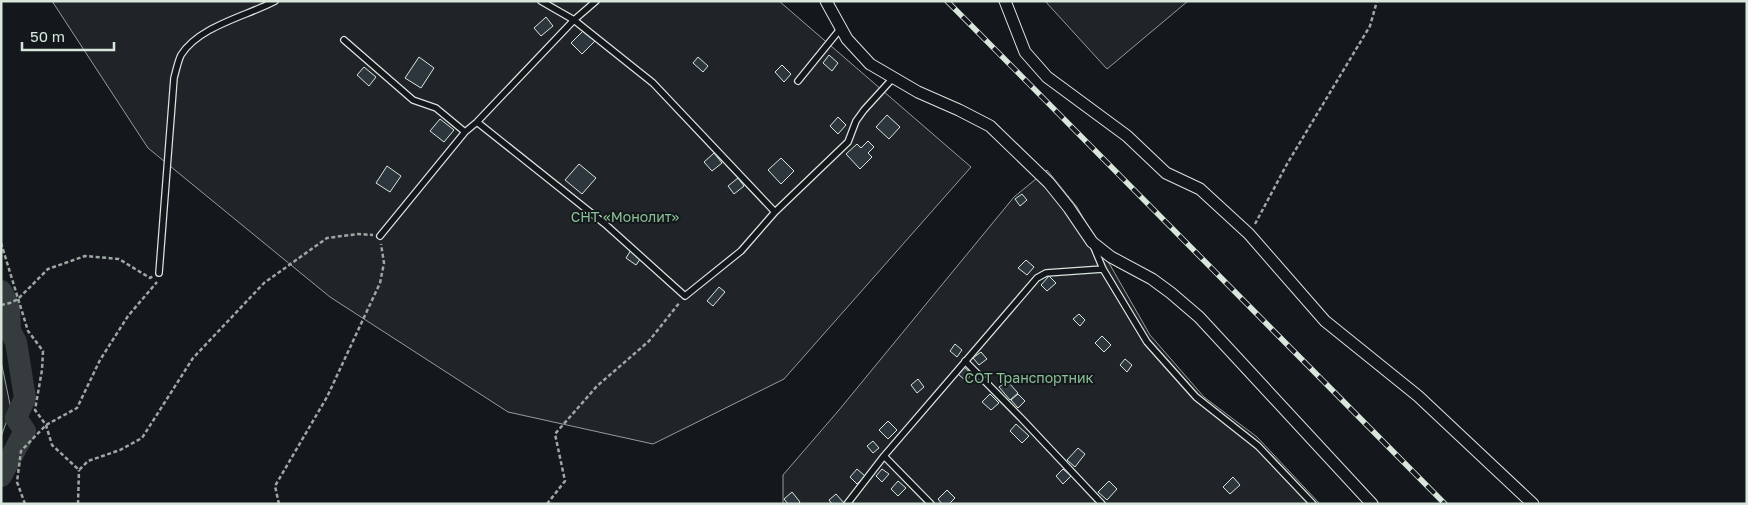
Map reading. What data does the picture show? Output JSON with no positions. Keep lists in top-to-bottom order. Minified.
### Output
{"parks":["СНТ «Монолит»","СОТ Транспортник"],"scale_bar":"50 m"}
